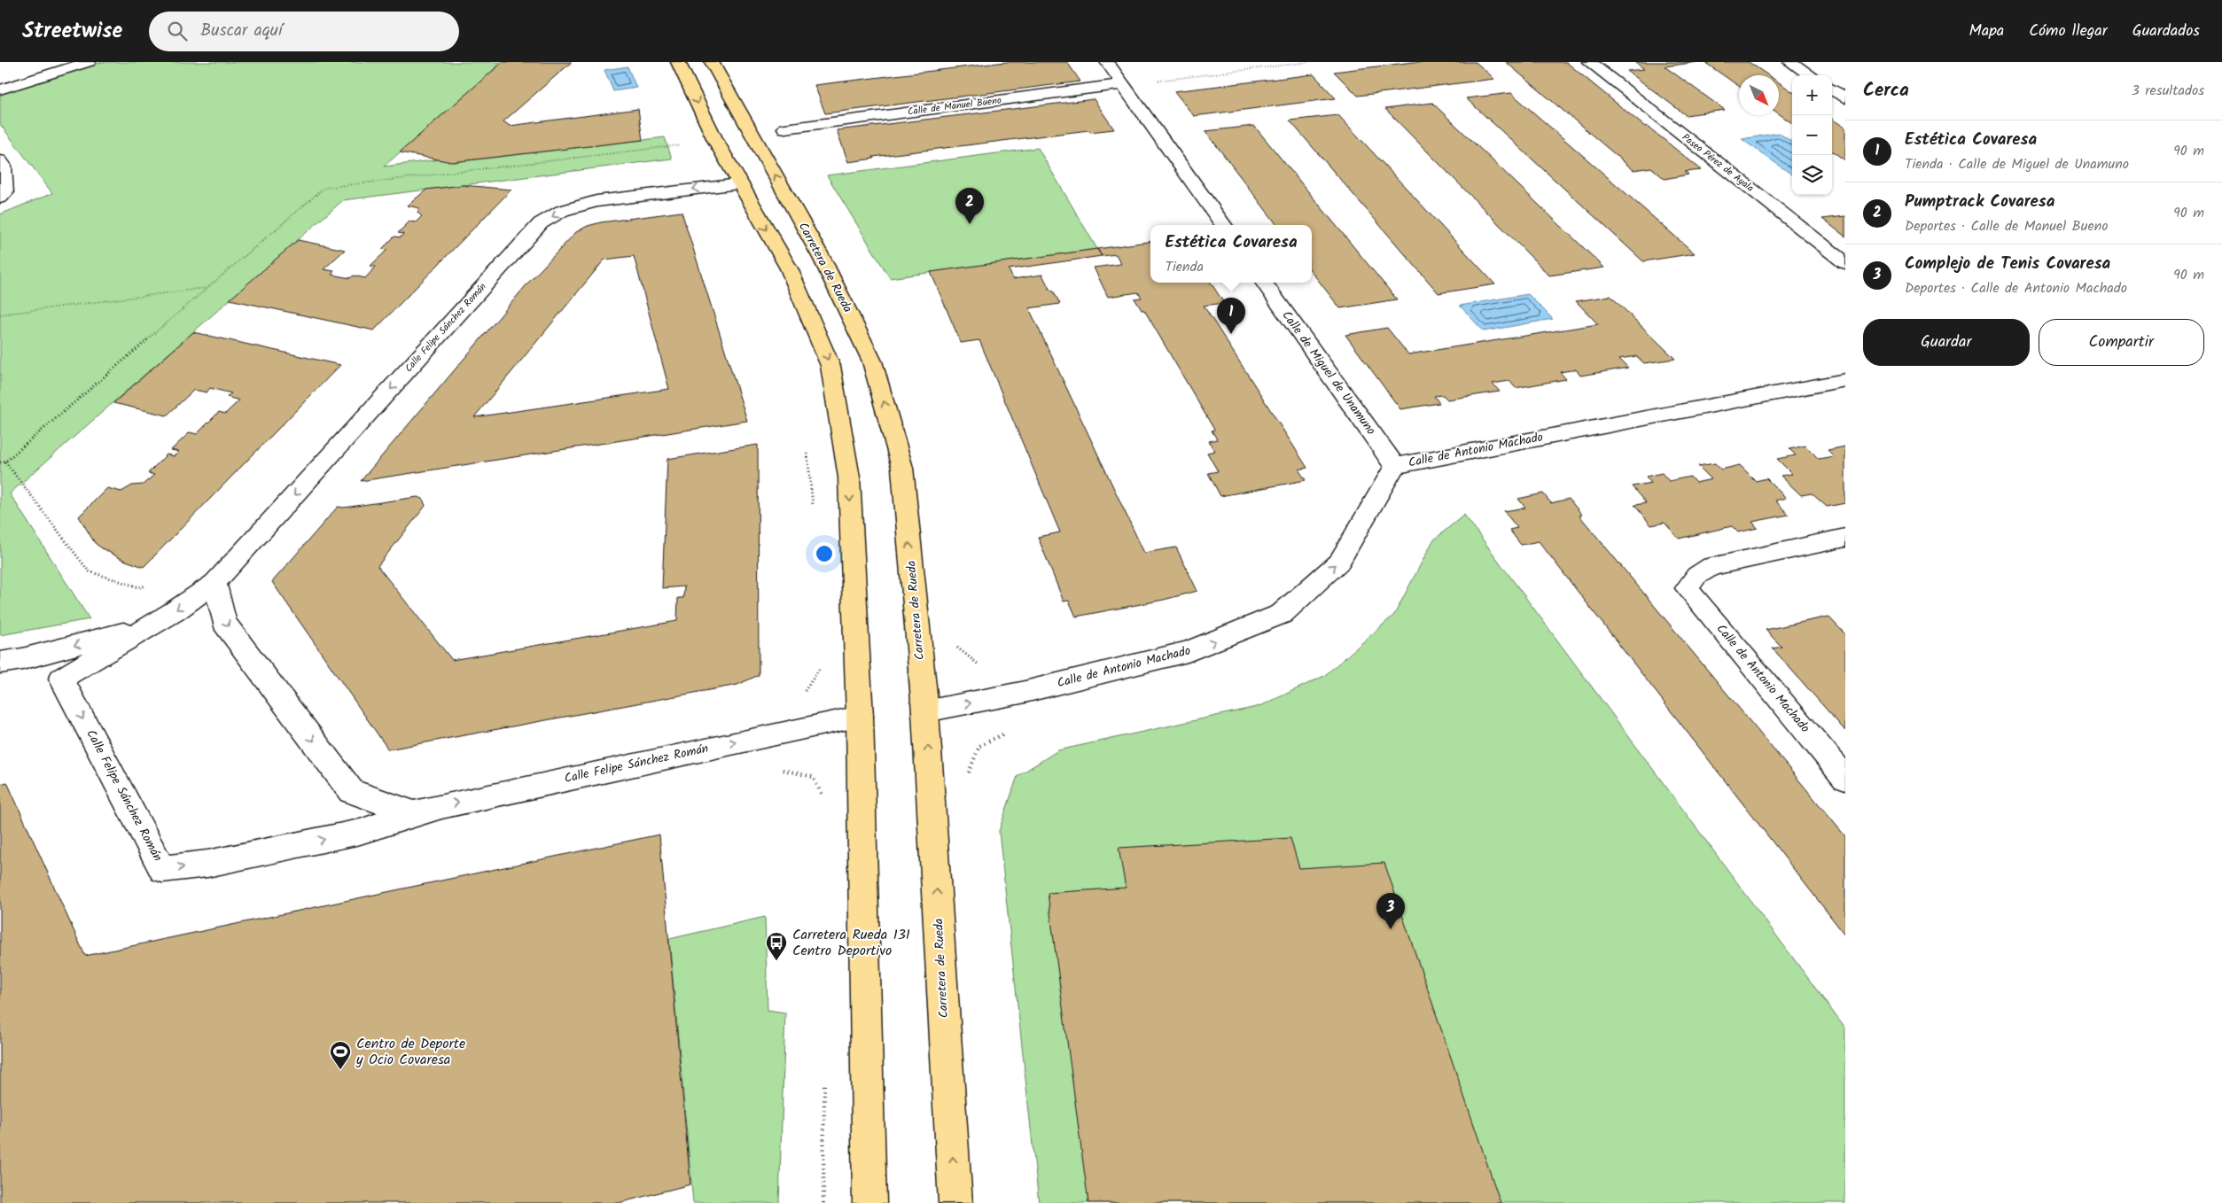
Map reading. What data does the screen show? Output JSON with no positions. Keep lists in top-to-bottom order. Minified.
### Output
{"streets":{"main road":["Carretera de Rueda"],"street":["Calle de Manuel Bueno","Paseo Pérez de Ayala","Calle Felipe Sánchez Román","Calle de Miguel de Unamuno","Calle de Antonio Machado"]},"crossings":[["Carretera de Rueda","Calle de Antonio Machado"],["Calle de Miguel de Unamuno","Calle de Antonio Machado"]],"one_way":["Calle de Antonio Machado"],"places":{"bus stop":["Carretera Rueda 131 Centro Deportivo"],"sports":["Centro de Deporte y Ocio Covaresa"]},"north":"bottom right","page":{"header":"Streetwise","search":"Buscar aquí","nav":["Mapa","Cómo llegar","Guardados"],"heading":["Cerca","3 resultados"],"map_buttons":["+","−"],"list":[{"mark":"1","name":"Estética Covaresa","note":"Tienda · Calle de Miguel de Unamuno","value":"90 m"},{"mark":"2","name":"Pumptrack Covaresa","note":"Deportes · Calle de Manuel Bueno","value":"90 m"},{"mark":"3","name":"Complejo de Tenis Covaresa","note":"Deportes · Calle de Antonio Machado","value":"90 m"}],"pins":["2","1","3"],"popup":["Estética Covaresa","Tienda"],"buttons":["Guardar","Compartir"]}}
